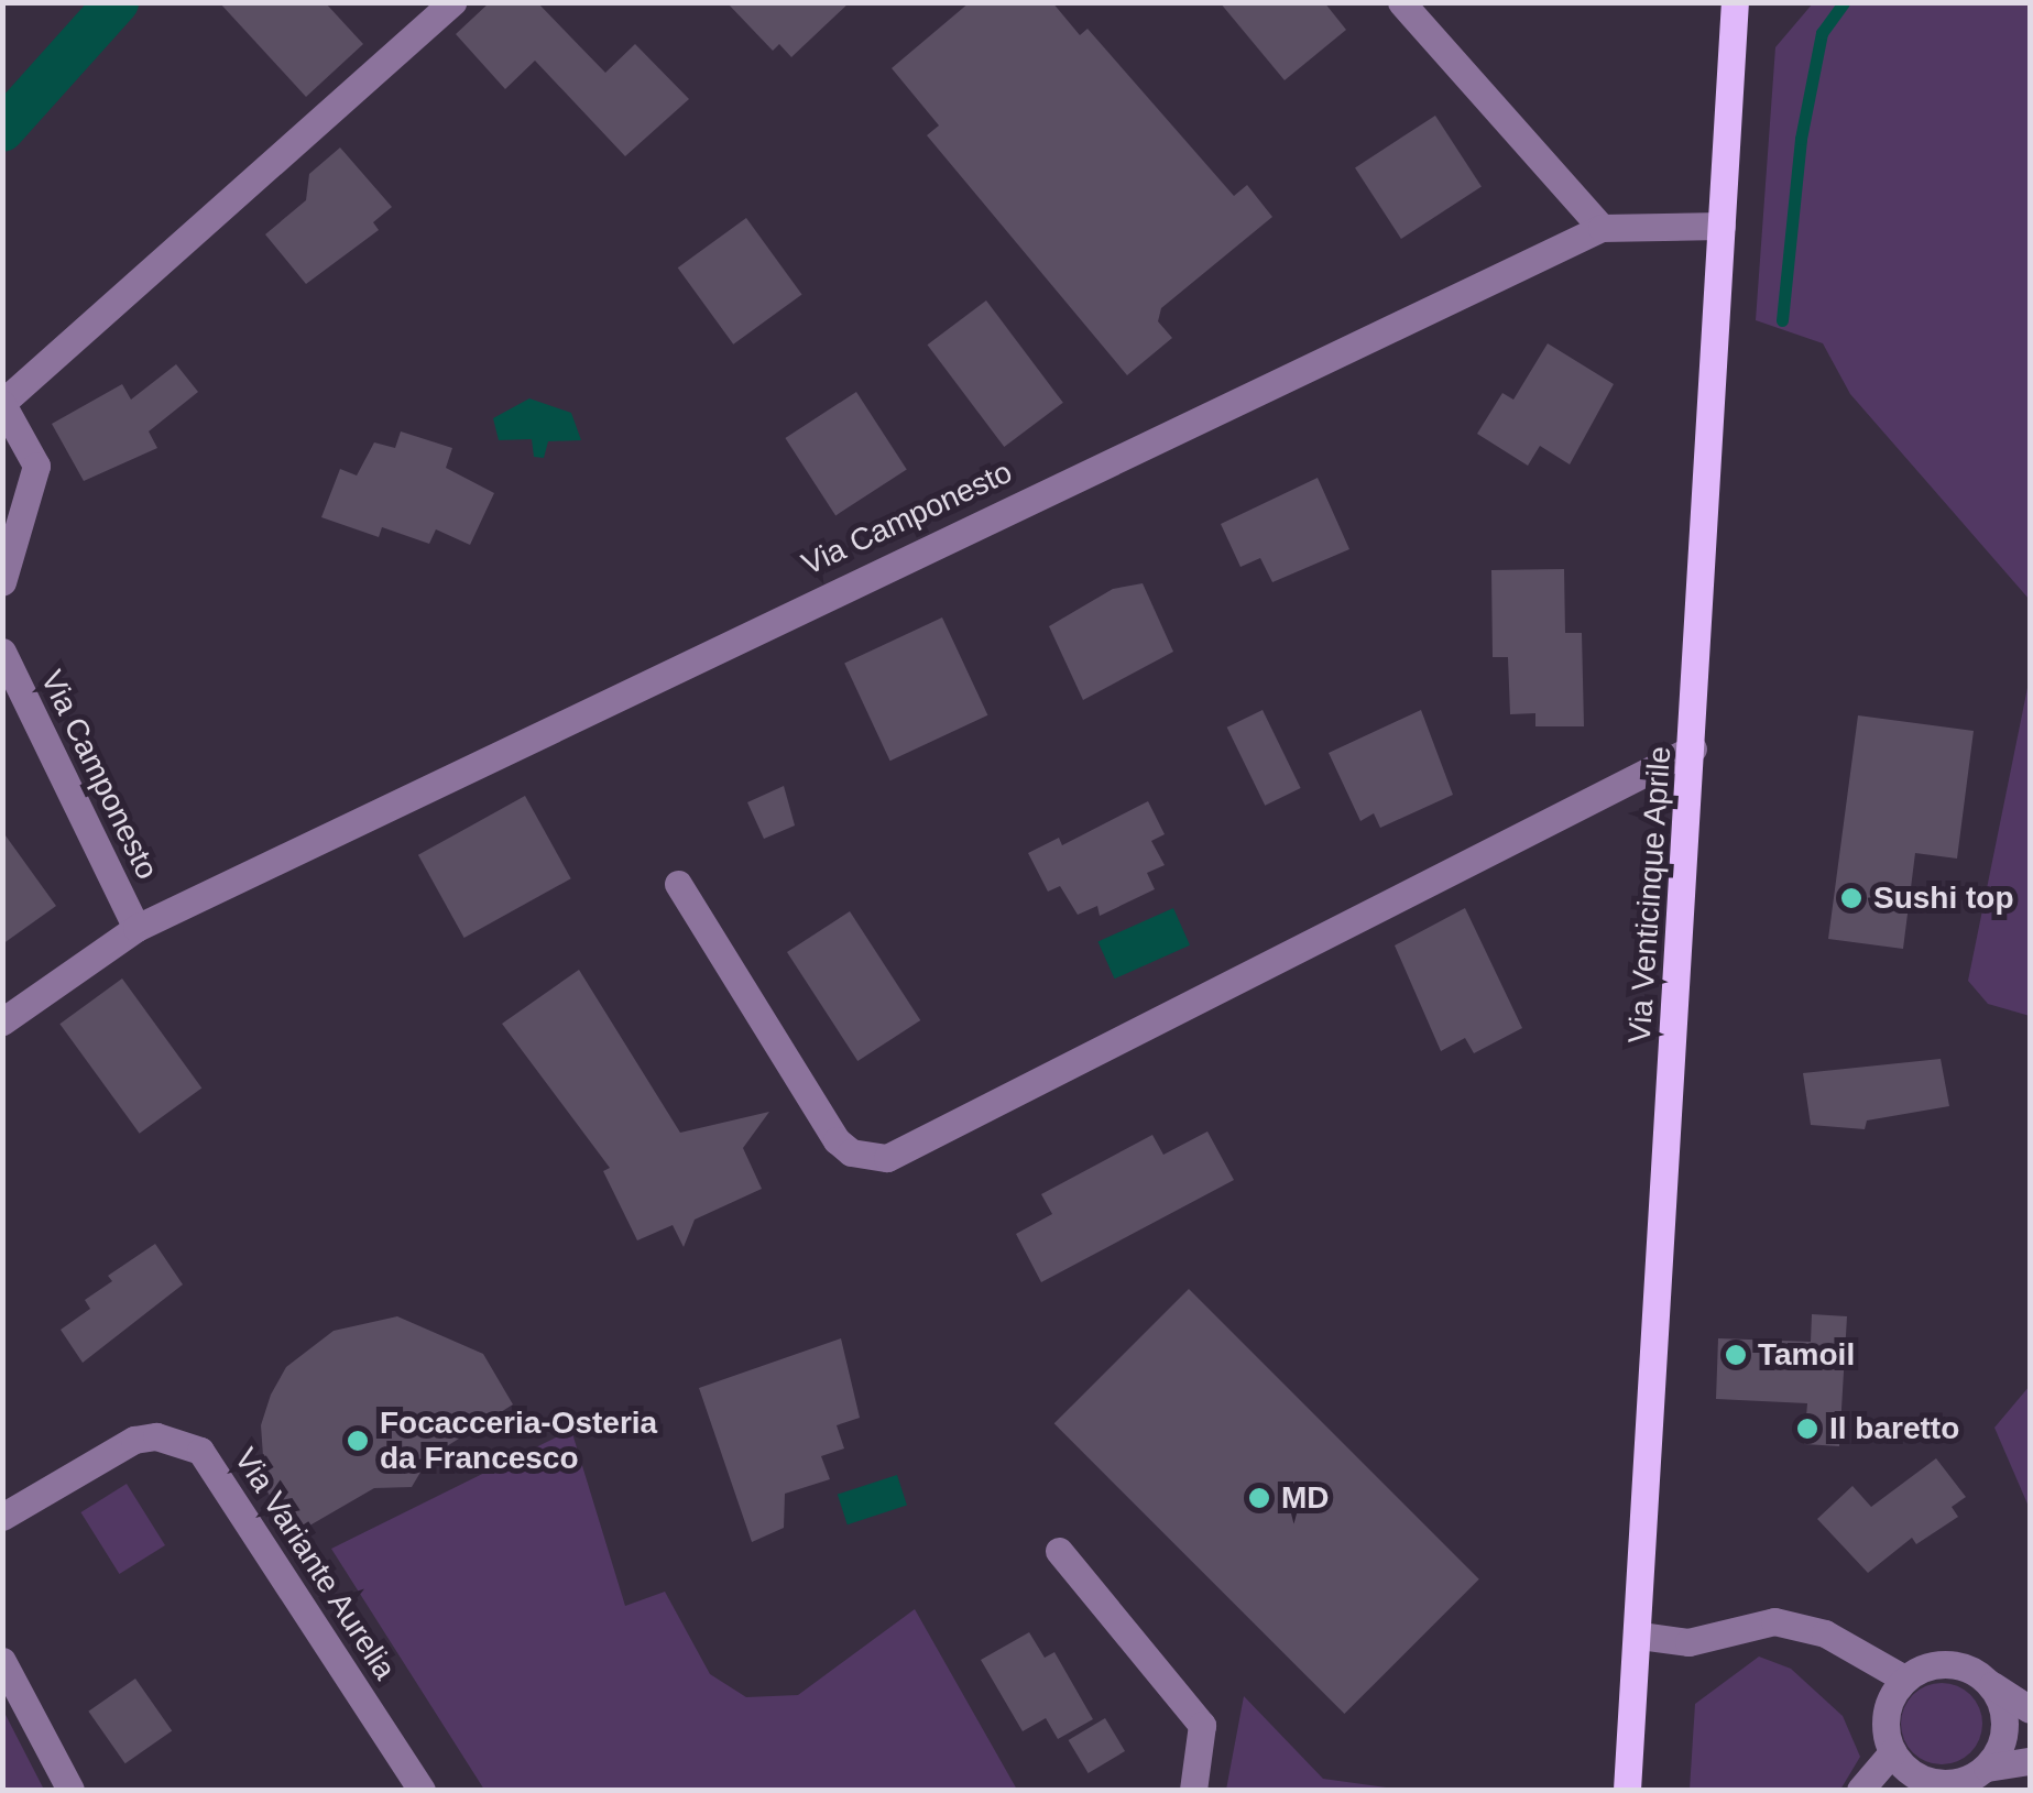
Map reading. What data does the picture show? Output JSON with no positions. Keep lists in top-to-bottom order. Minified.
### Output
{"streets":{"main road":["Via Venticinque Aprile"],"street":["Via Camponesto","Via Variante Aurelia"]},"crossings":[["Via Camponesto","Via Venticinque Aprile"]],"places":["Sushi top","Tamoil","Il baretto","Focacceria-Osteria da Francesco","MD"]}
